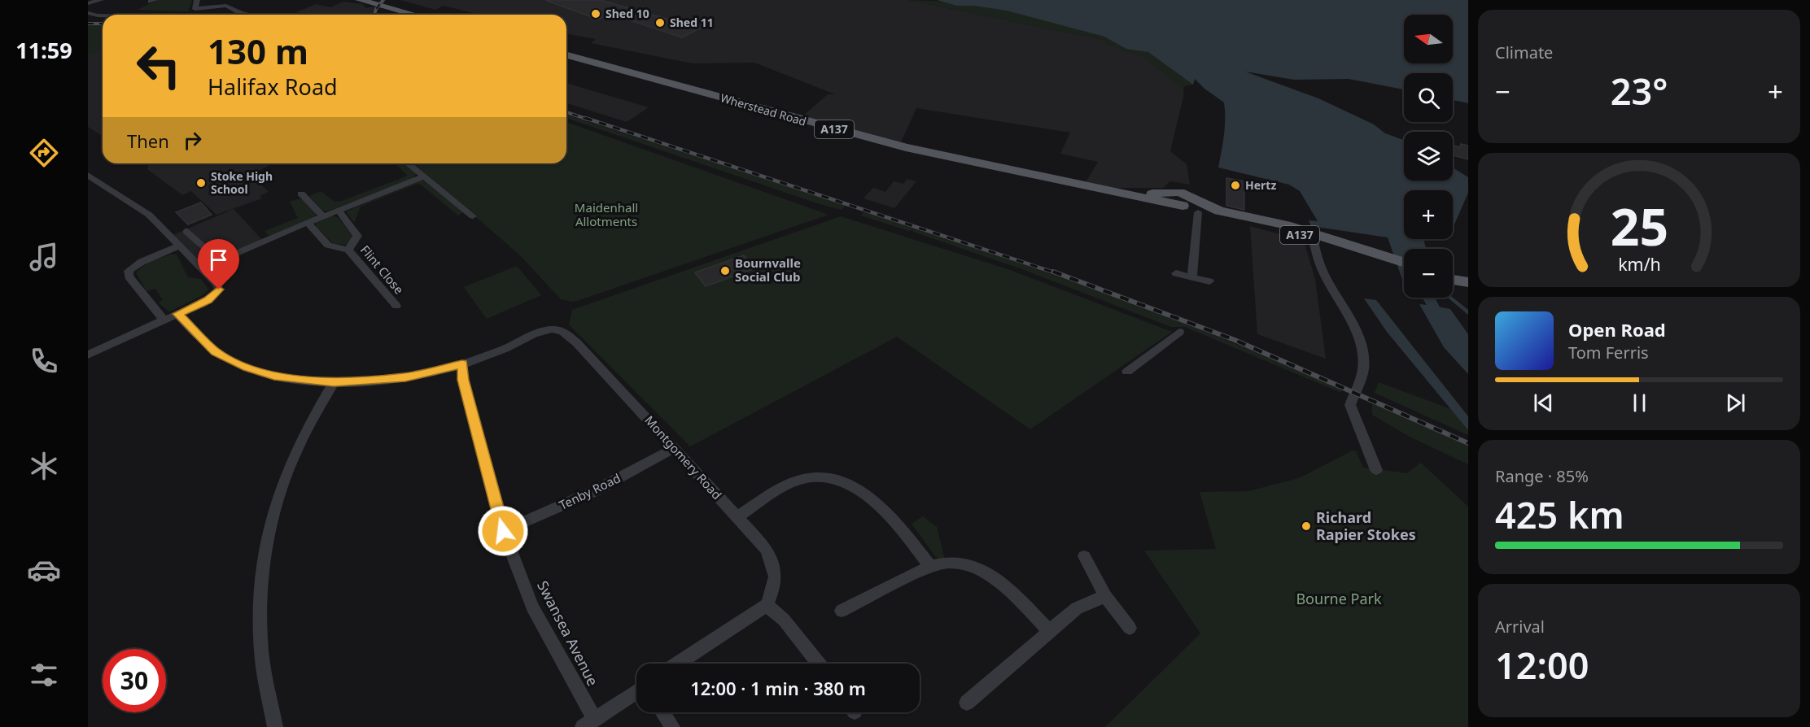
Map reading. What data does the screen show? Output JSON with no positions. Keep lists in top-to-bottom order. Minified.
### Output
{"streets":{"main road":["Wherstead Road","A137"],"street":["Flint Close","Montgomery Road","Tenby Road","Swansea Avenue"]},"crossings":[["Montgomery Road","Tenby Road"],["Montgomery Road","Swansea Avenue"],["Tenby Road","Swansea Avenue"]],"parks":["Maidenhall Allotments","Bourne Park"],"places":["Shed 10","Shed 11","Stoke High School","Hertz","Bournvalle Social Club","Richard Rapier Stokes"],"north":"left","page":{"tabs":"11:59","tile":["Climate",["Range · 85%","425 km"],["Arrival","12:00"]],"map_buttons":["+","−"],"turn":["130 m","Halifax Road"],"heat":["−","23°","+"],"then":"Then","song":["Open Road","Tom Ferris"],"limit":"30","trip":"12:00 · 1 min · 380 m","gauge":["25","km/h"]}}
